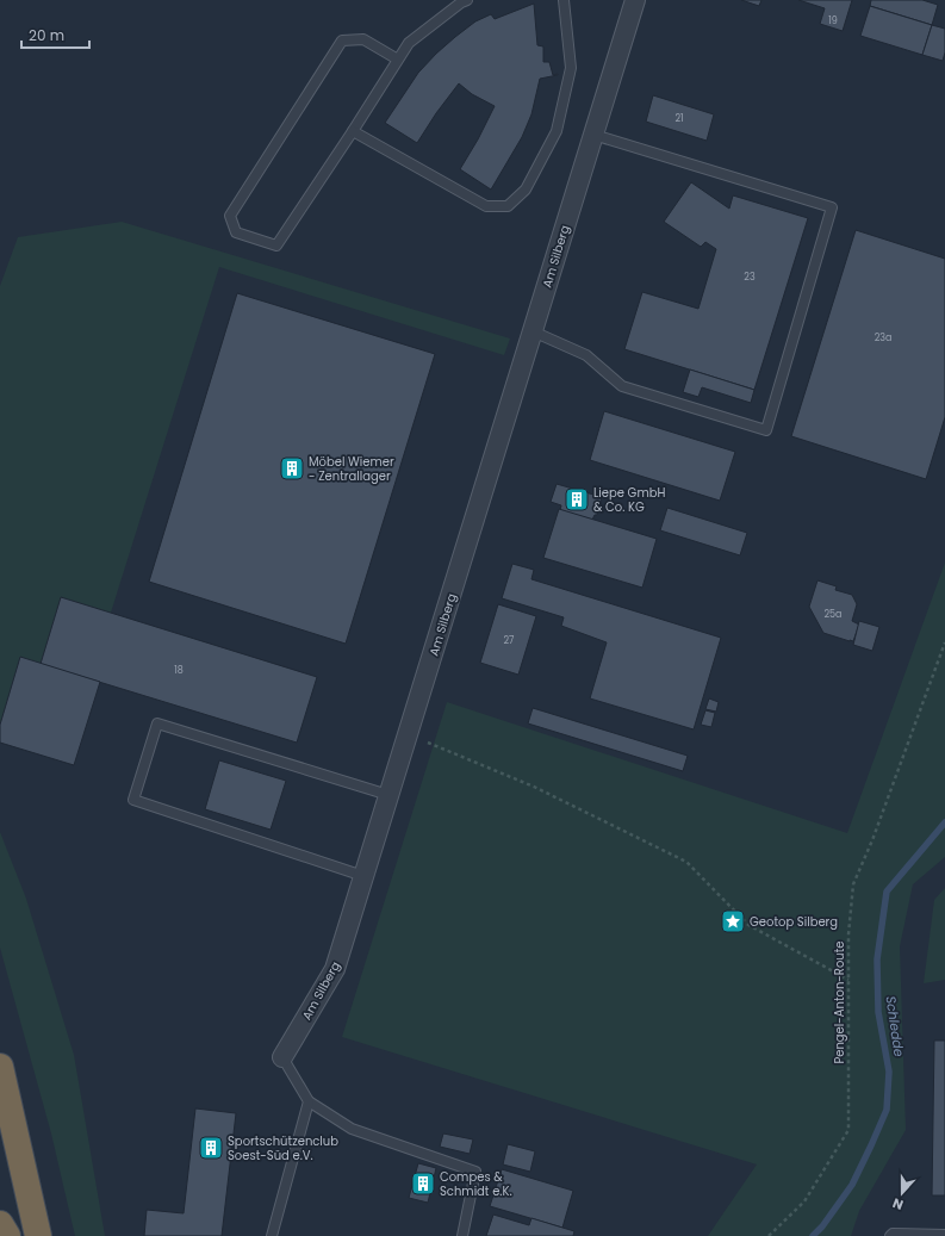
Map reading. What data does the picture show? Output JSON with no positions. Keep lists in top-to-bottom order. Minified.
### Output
{"streets":{"street":["Am Silberg"],"path":["Pengel-Anton-Route"]},"water":["Schledde"],"places":{"building":["Möbel Wiemer - Zentrallager","Liepe GmbH & Co. KG","Sportschützenclub Soest-Süd e.V.","Compes & Schmidt e.K."],"place":["Geotop Silberg"]},"house_numbers":["19","21","23","23a","25a","27","18"],"scale_bar":"20 m","north":"bottom"}
